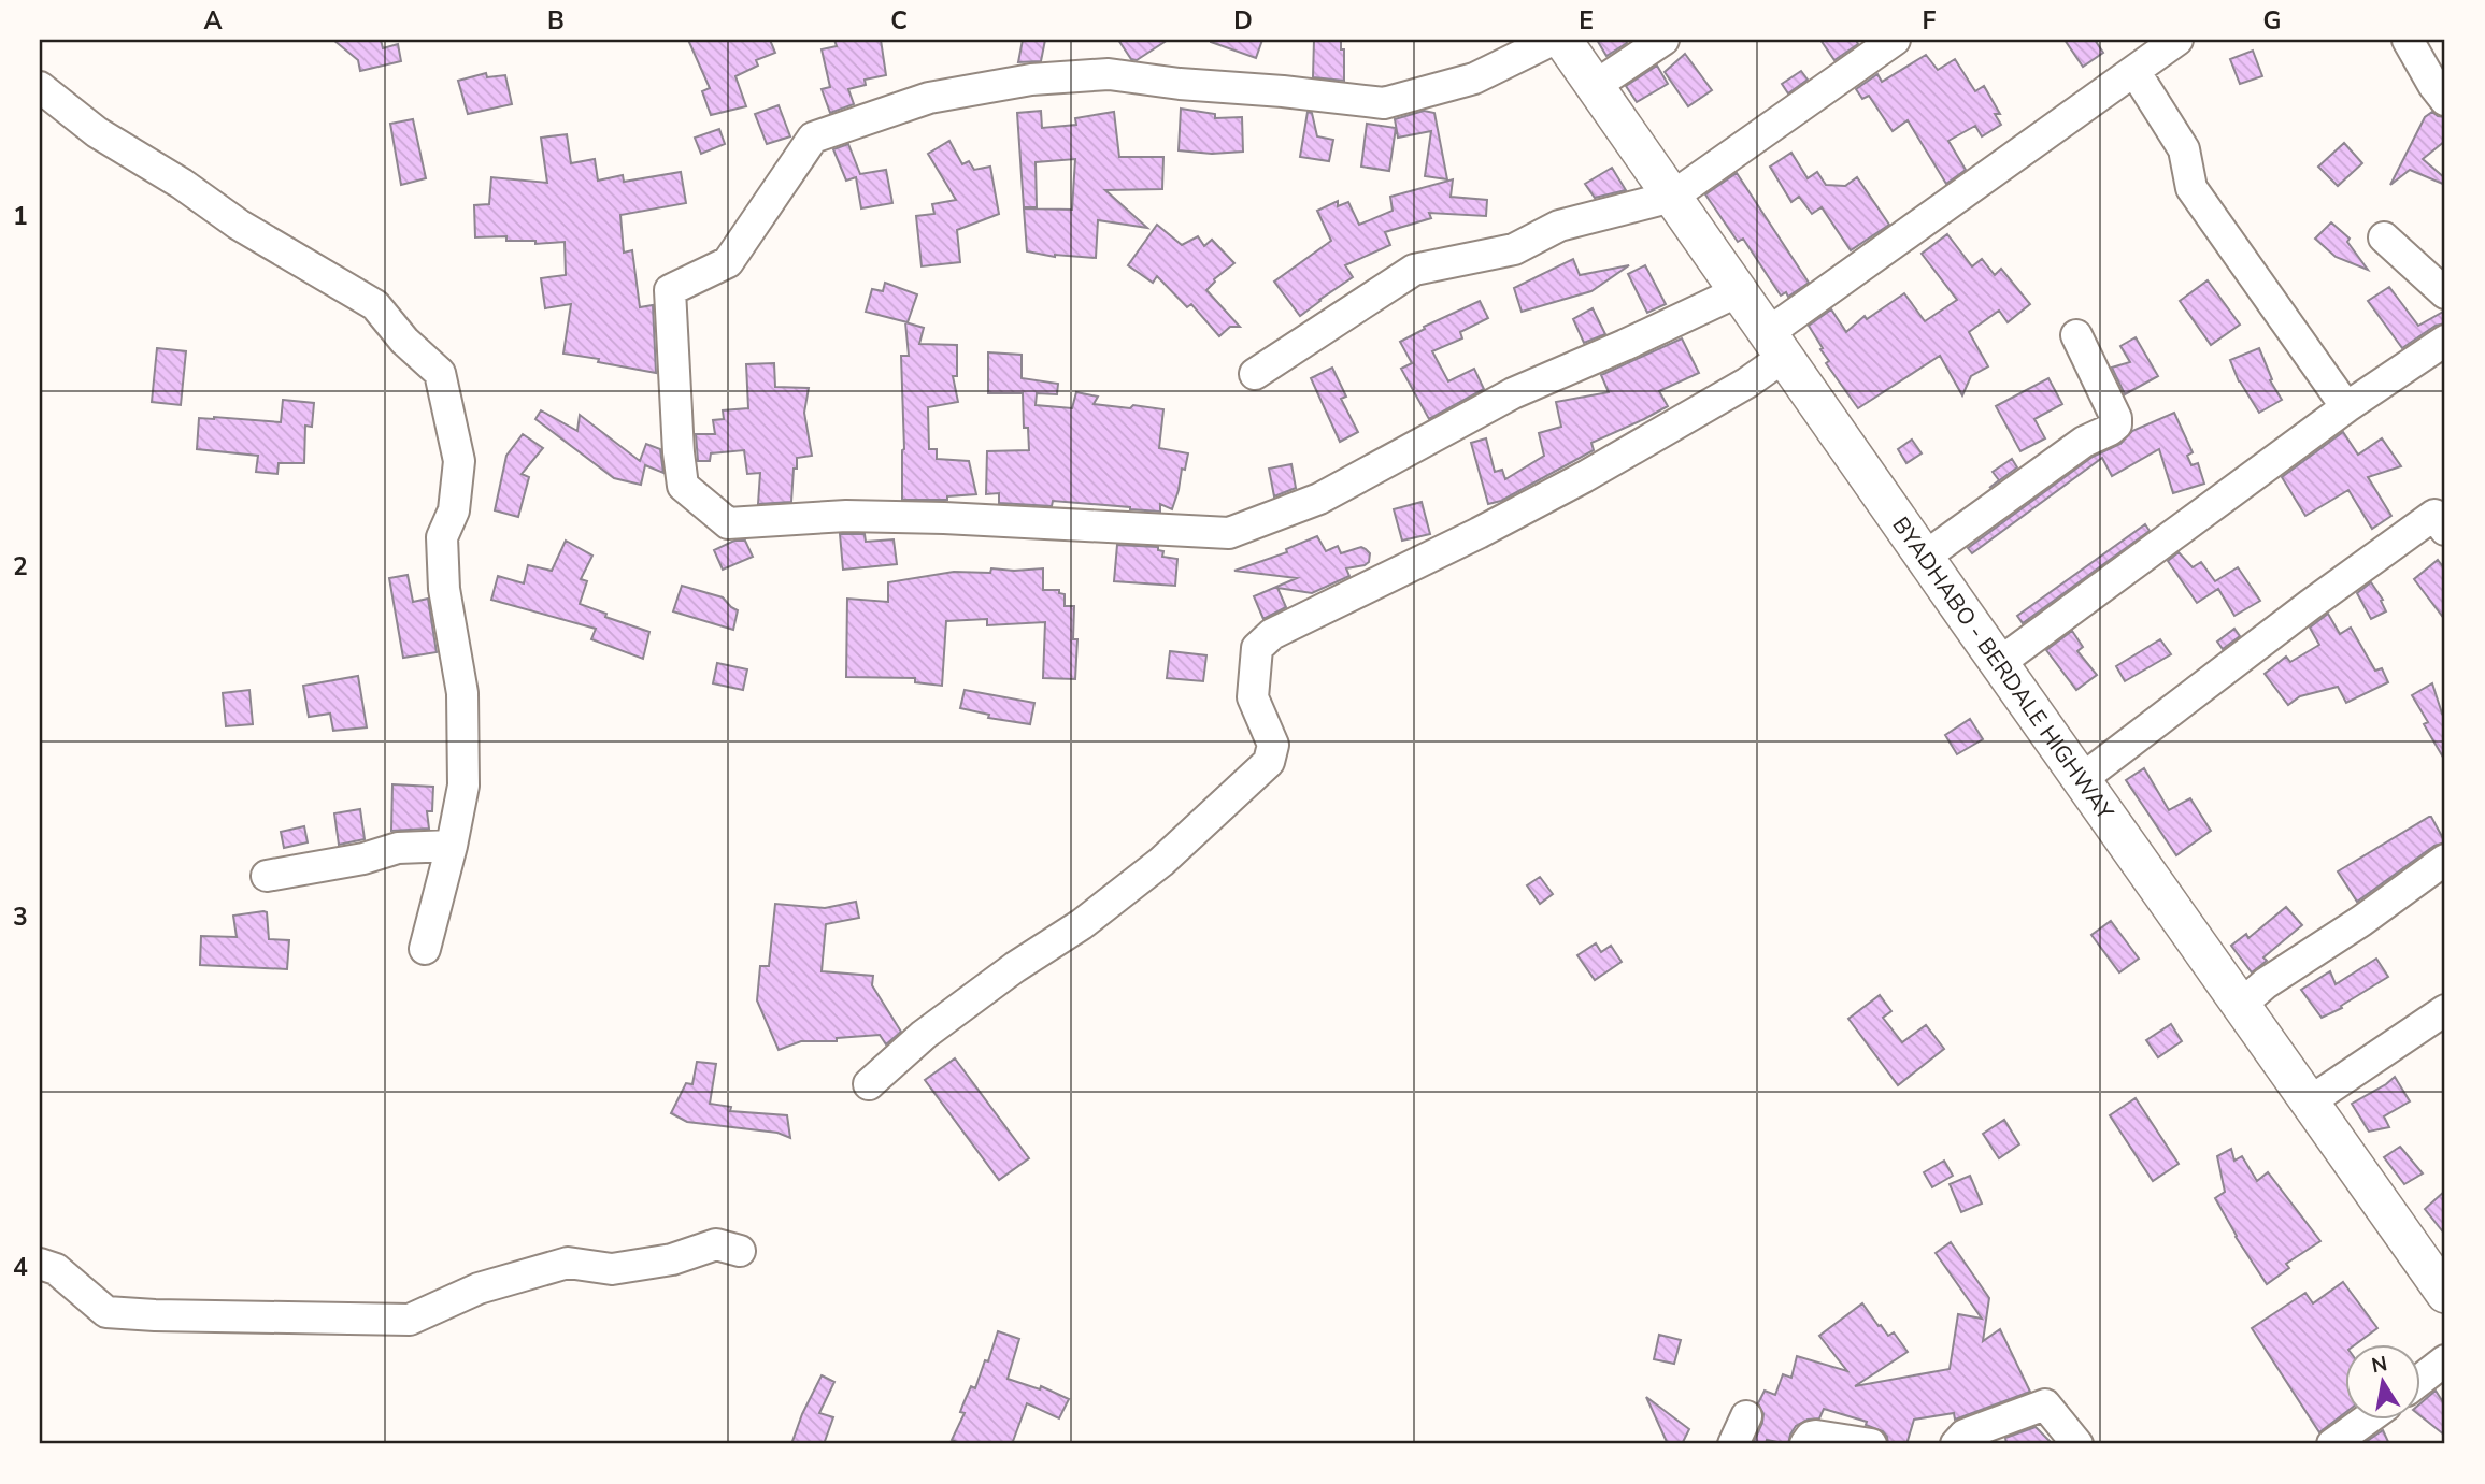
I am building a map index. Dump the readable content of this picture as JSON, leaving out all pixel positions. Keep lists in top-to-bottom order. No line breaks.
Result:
{"streets":{"main road":["BYADHABO - BERDALE HIGHWAY"]},"north":"top","grid":{"columns":["A","B","C","D","E","F","G"],"rows":["1","2","3","4"]}}
